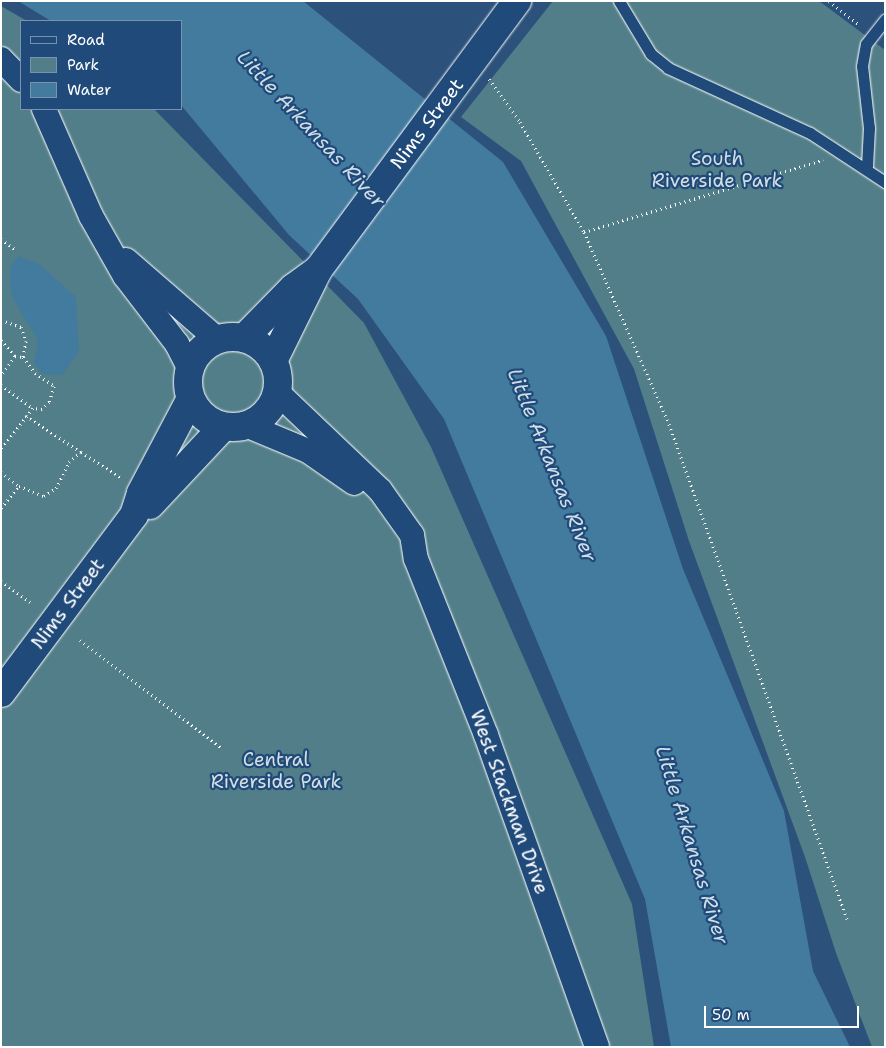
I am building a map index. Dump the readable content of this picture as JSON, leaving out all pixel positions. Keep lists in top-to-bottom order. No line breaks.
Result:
{"streets":{"street":["Nims Street","West Stackman Drive"]},"crossings":[["Nims Street","West Stackman Drive"]],"water":["Little Arkansas River"],"parks":["South Riverside Park","Central Riverside Park"],"legend":["Road","Park","Water"],"scale_bar":"50 m"}
